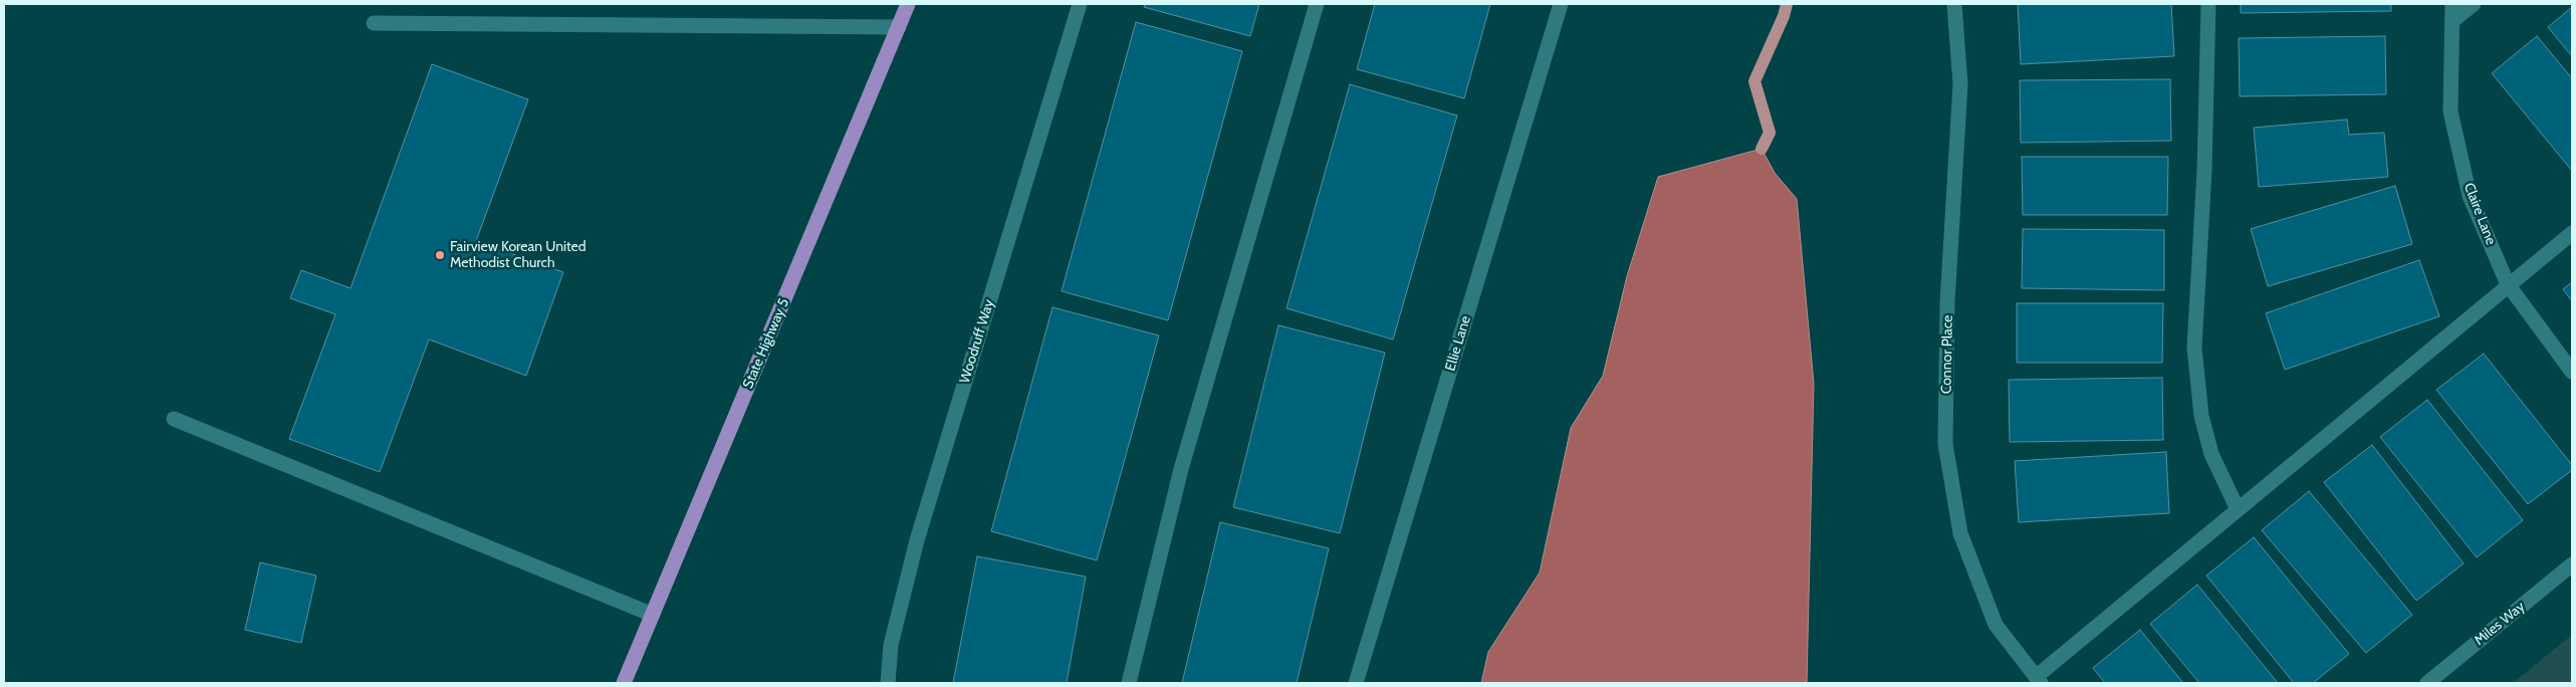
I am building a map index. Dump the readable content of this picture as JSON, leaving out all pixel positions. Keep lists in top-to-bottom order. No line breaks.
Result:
{"streets":{"main road":["State Highway 5"],"street":["Claire Lane","Woodruff Way","Ellie Lane","Connor Place","Miles Way"]},"places":["Fairview Korean United Methodist Church"]}
